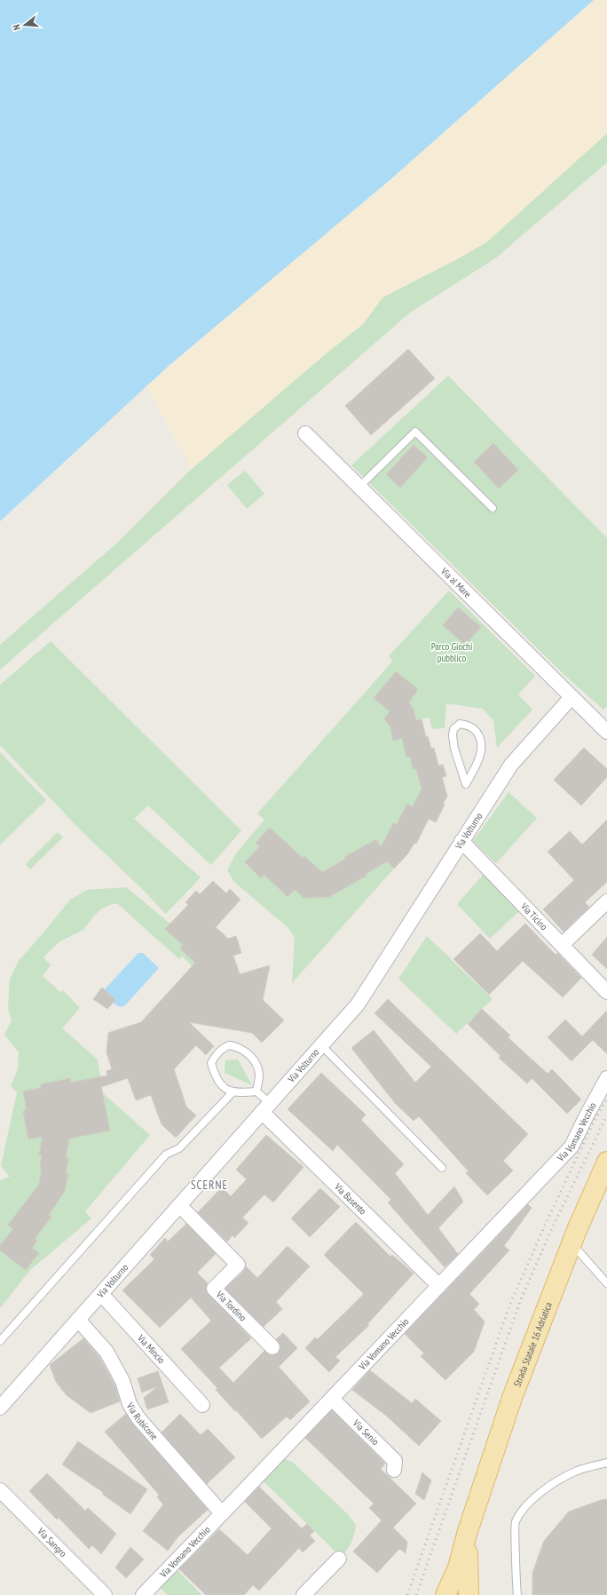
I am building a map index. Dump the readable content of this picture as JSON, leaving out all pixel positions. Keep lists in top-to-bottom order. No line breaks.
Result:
{"streets":{"main road":["Strada Statale 16 Adriatica"],"street":["Via al Mare","Via Volturno","Via Ticino","Via Vomano Vecchio","Via Basento","Via Tordino","Via Mincio","Via Rubicone","Via Senio","Via Sangro"]},"crossings":[["Via al Mare","Via Volturno"],["Via Volturno","Via Ticino"],["Via Volturno","Via Basento"],["Via Volturno","Via Tordino"],["Via Volturno","Via Mincio"],["Via Volturno","Via Rubicone"],["Via Vomano Vecchio","Via Basento"],["Via Vomano Vecchio","Via Rubicone"],["Via Vomano Vecchio","Via Senio"]],"districts":["SCERNE"],"parks":["Parco Giochi pubblico"],"north":"left"}
